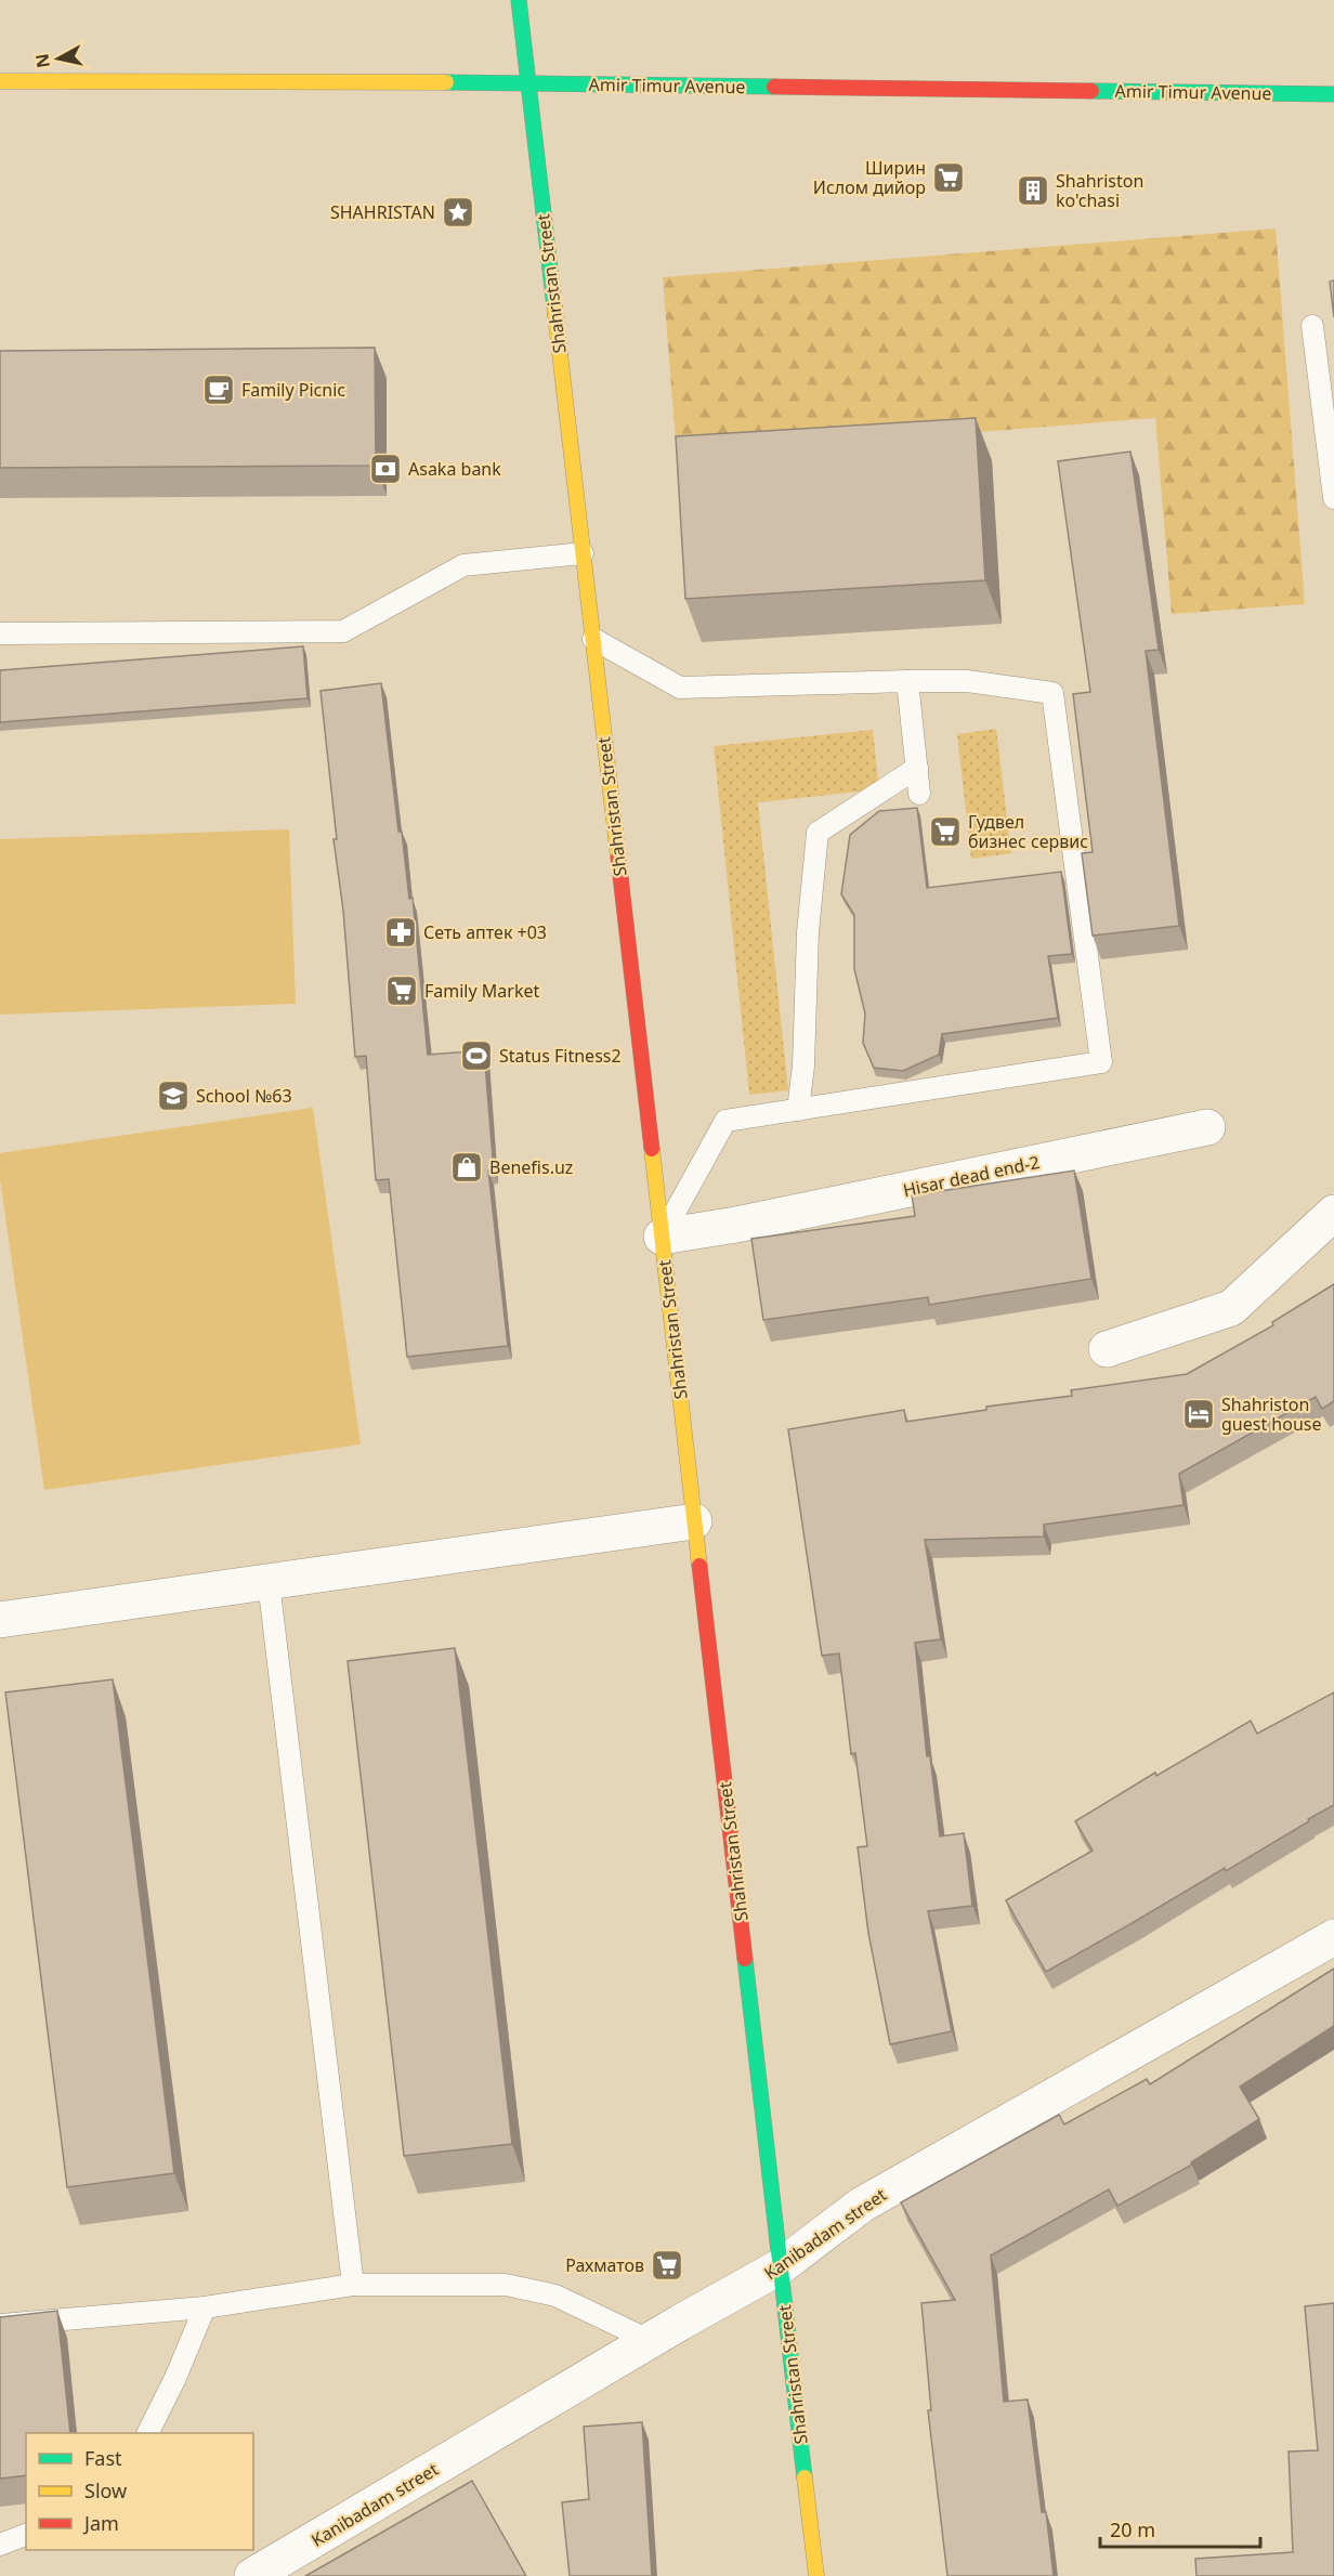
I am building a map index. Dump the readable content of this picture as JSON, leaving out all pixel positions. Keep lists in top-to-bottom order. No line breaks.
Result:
{"streets":{"main road":["Amir Timur Avenue","Shahristan Street"],"street":["Hisar dead end-2","Kanibadam street"]},"crossings":[["Amir Timur Avenue","Shahristan Street"],["Shahristan Street","Hisar dead end-2"],["Shahristan Street","Kanibadam street"]],"places":{"supermarket":["Ширин Ислом дийор","Гудвел бизнес сервис","Family Market","Рахматов"],"building":["Shahriston ko'chasi"],"place":["SHAHRISTAN"],"cafe":["Family Picnic"],"bank":["Asaka bank"],"pharmacy":["Сеть аптек +03"],"sports":["Status Fitness2"],"school or university":["School №63"],"shop":["Benefis.uz"],"hotel":["Shahriston guest house"]},"legend":["Fast","Slow","Jam"],"scale_bar":"20 m","north":"left"}
